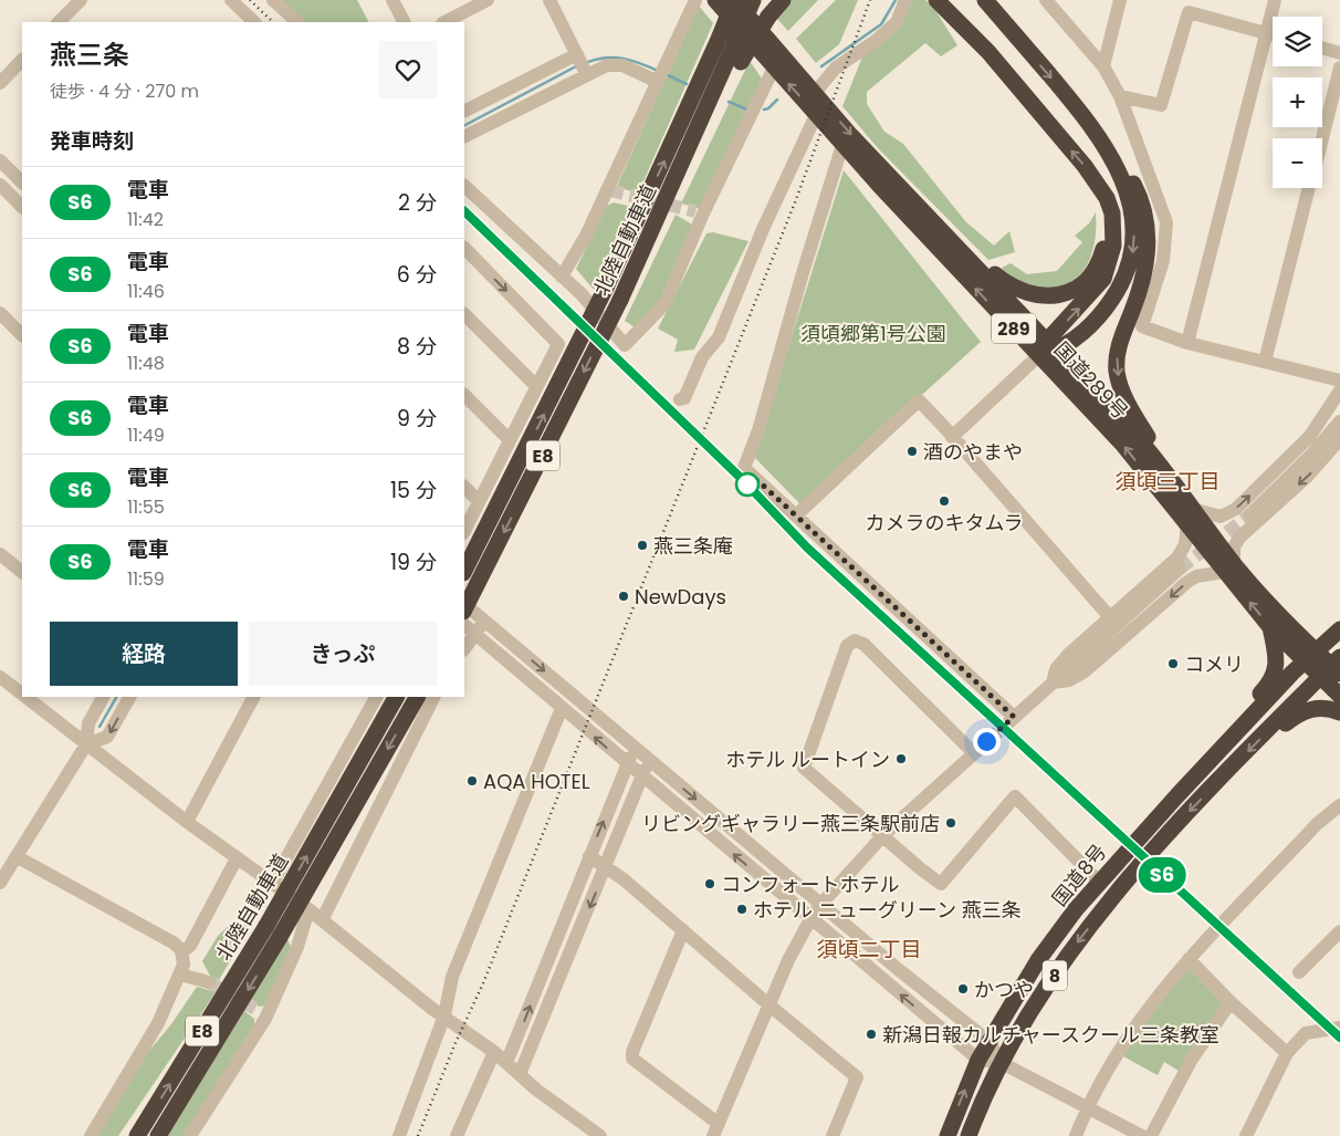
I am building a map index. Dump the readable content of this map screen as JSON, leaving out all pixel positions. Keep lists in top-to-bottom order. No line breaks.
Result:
{"streets":{"highway":["北陸自動車道","289","国道289号","E8","国道8号","8"]},"crossings":[["北陸自動車道","国道289号"],["国道289号","国道8号"]],"districts":["須頃三丁目","須頃二丁目"],"parks":["須頃郷第1号公園"],"places":["酒のやまや","カメラのキタムラ","燕三条庵","NewDays","コメリ","ホテル ルートイン","AQA HOTEL","リビングギャラリー燕三条駅前店","コンフォートホテル","ホテル ニューグリーン 燕三条","かつや","新潟日報カルチャースクール三条教室"],"page":{"on_map":"S6","map_buttons":["+","−"],"heading":[["燕三条","徒歩 · 4 分 · 270 m"],"発車時刻"],"list":[{"mark":"S6","name":"電車","note":"11:42","value":"2 分"},{"mark":"S6","name":"電車","note":"11:46","value":"6 分"},{"mark":"S6","name":"電車","note":"11:48","value":"8 分"},{"mark":"S6","name":"電車","note":"11:49","value":"9 分"},{"mark":"S6","name":"電車","note":"11:55","value":"15 分"},{"mark":"S6","name":"電車","note":"11:59","value":"19 分"}],"buttons":["経路","きっぷ"]}}
